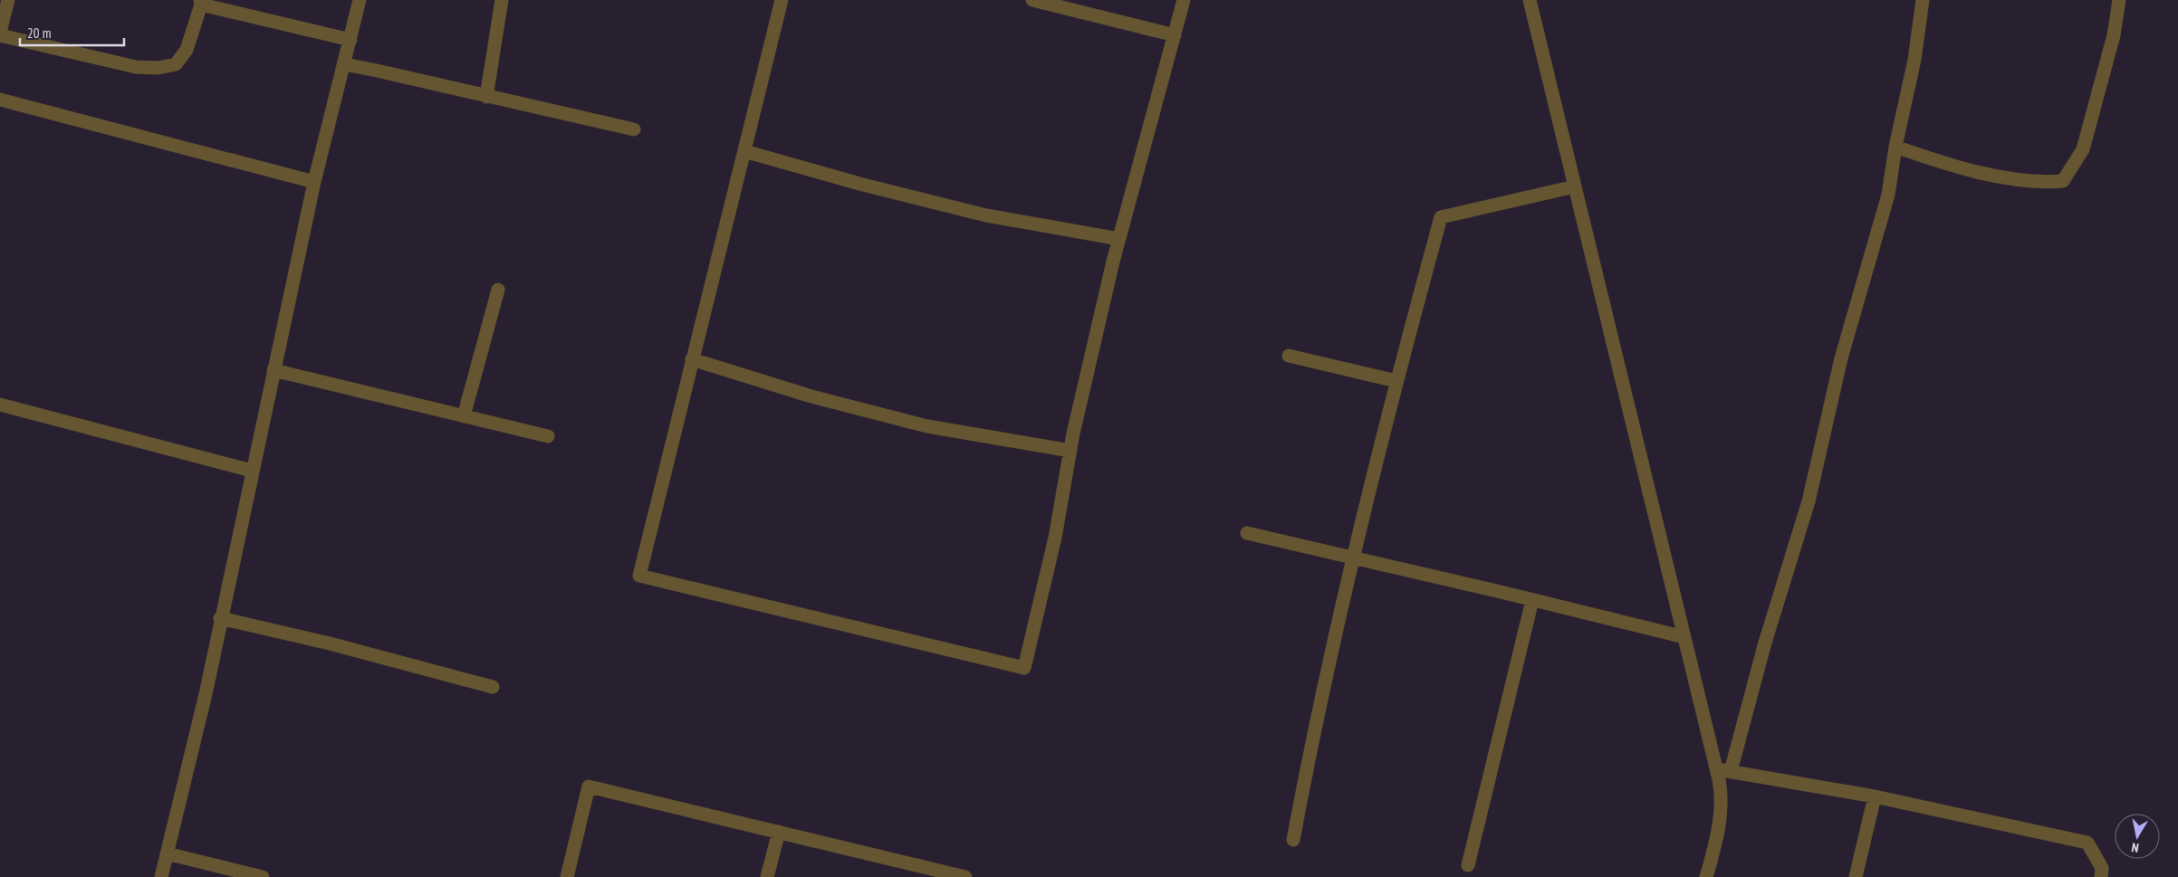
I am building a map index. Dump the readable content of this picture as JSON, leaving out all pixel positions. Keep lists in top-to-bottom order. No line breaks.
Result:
{"scale_bar":"20 m","north":"bottom"}
